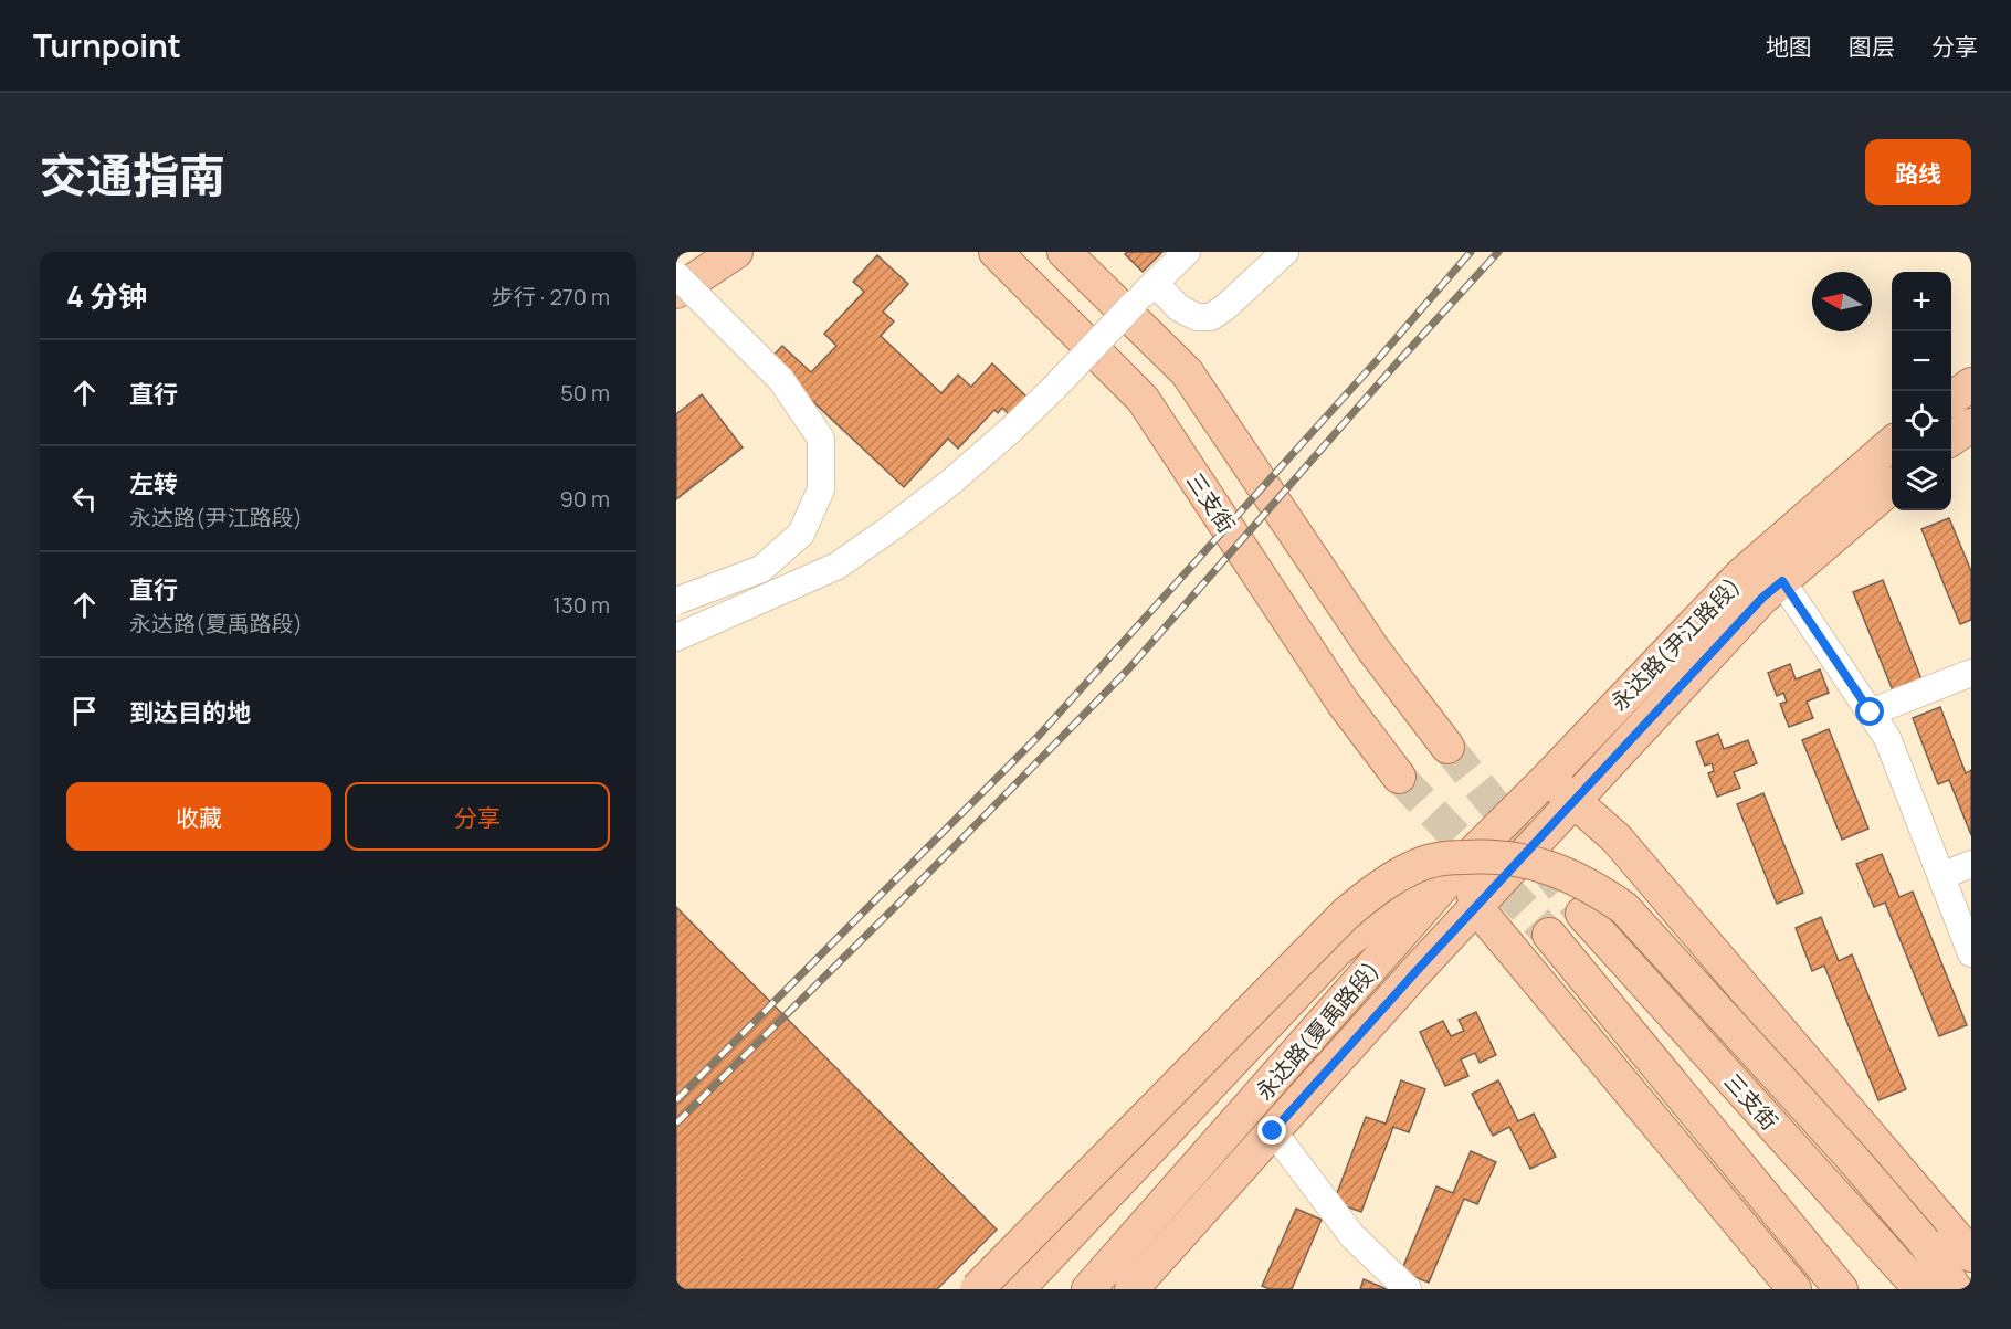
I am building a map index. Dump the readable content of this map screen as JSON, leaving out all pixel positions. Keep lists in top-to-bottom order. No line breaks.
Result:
{"streets":{"main road":["三支街","永达路(尹江路段)","永达路(夏禹路段)"]},"crossings":[["永达路(尹江路段)","永达路(夏禹路段)"]],"north":"left","page":{"header":"Turnpoint","nav":["地图","图层","分享"],"title":"交通指南","buttons":["路线",["收藏","分享"]],"heading":["4 分钟","步行 · 270 m"],"map_buttons":["+","−"],"list":[["直行","50 m"],["左转","永达路(尹江路段)","90 m"],["直行","永达路(夏禹路段)","130 m"],"到达目的地"]}}
